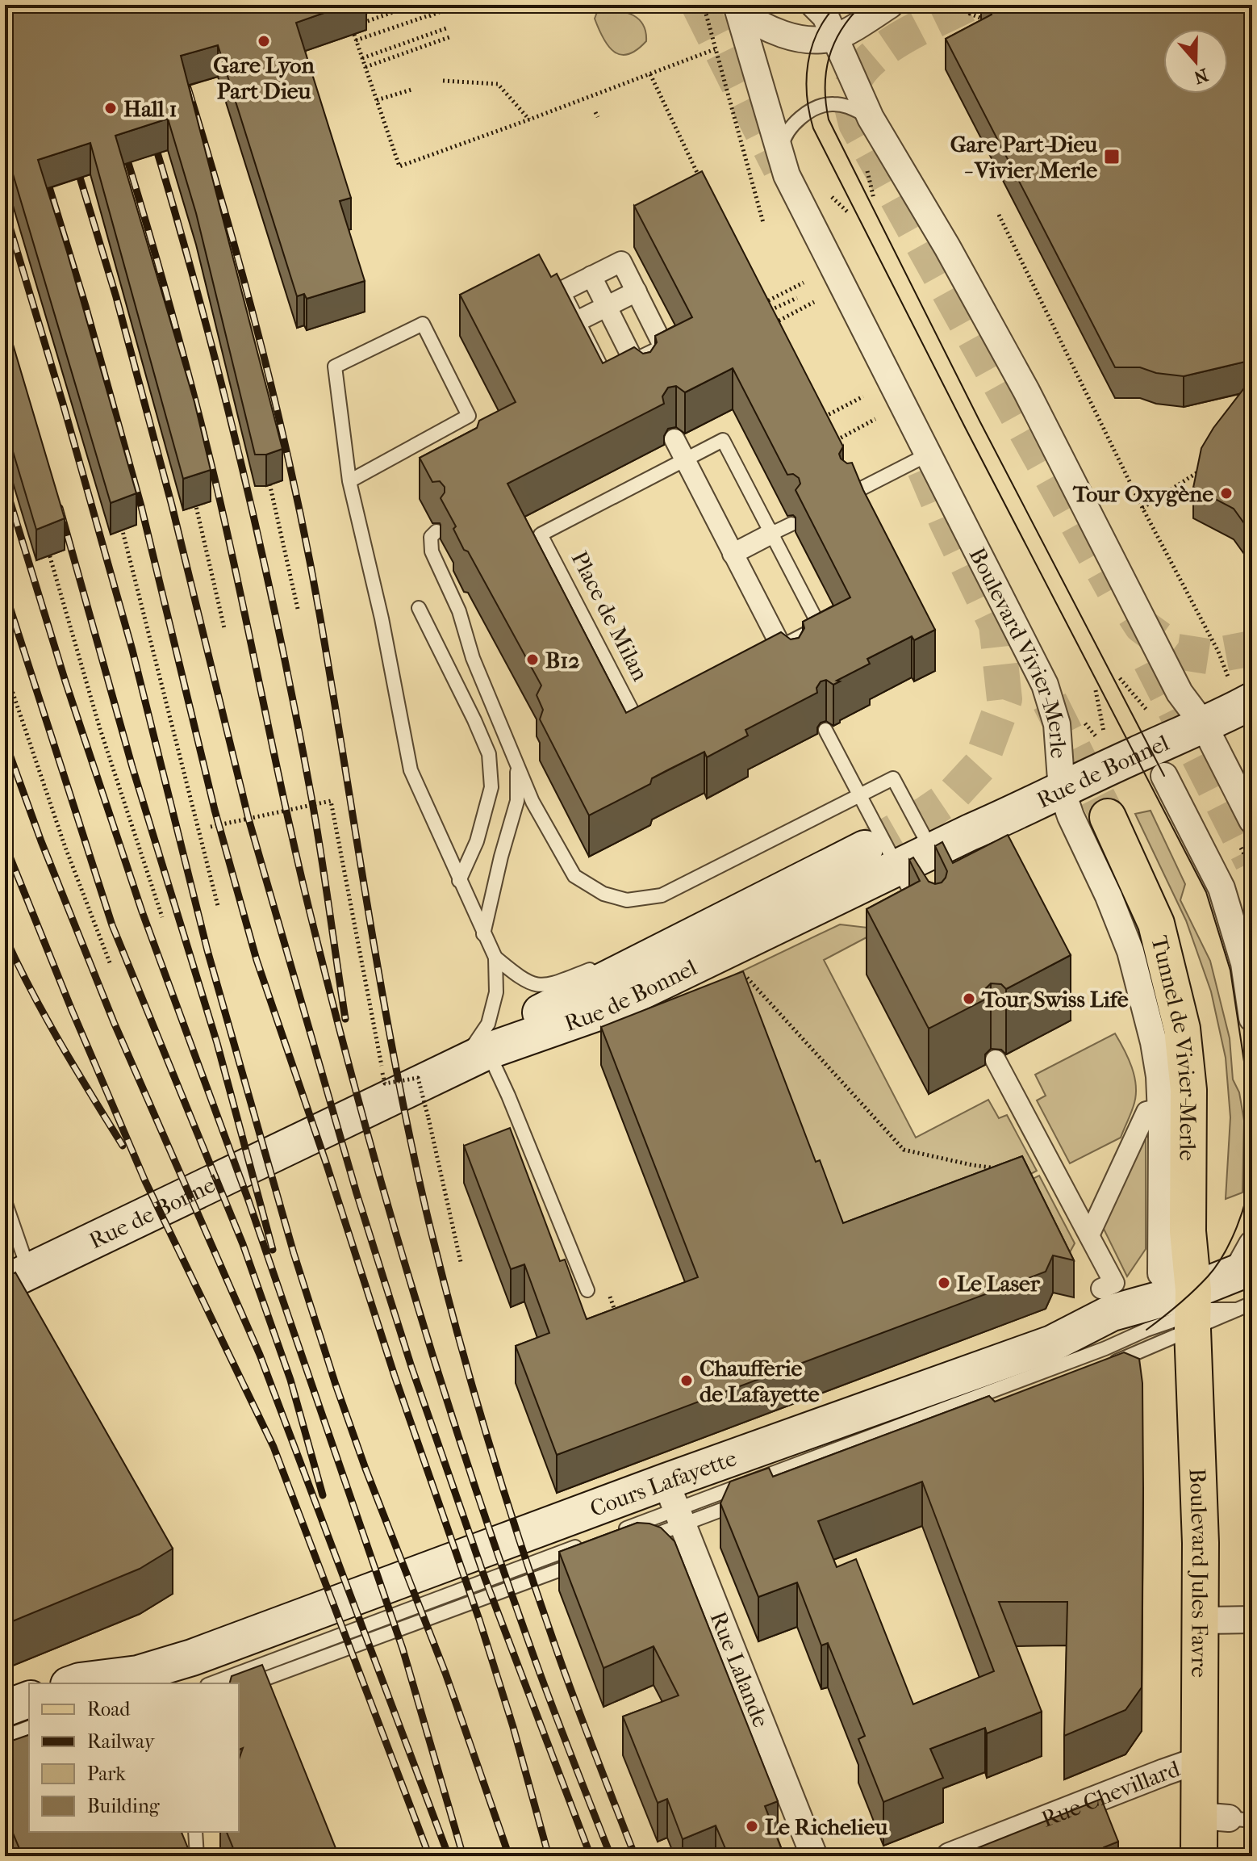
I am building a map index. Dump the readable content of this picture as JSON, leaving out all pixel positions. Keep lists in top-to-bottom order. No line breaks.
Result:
{"streets":{"main road":["Rue de Bonnel","Tunnel de Vivier-Merle","Cours Lafayette","Boulevard Jules Favre"],"street":["Boulevard Vivier-Merle","Rue Lalande","Rue Chevillard"],"lane":["Place de Milan"]},"crossings":[["Boulevard Vivier-Merle","Rue de Bonnel"],["Boulevard Vivier-Merle","Tunnel de Vivier-Merle"],["Boulevard Vivier-Merle","Cours Lafayette"],["Boulevard Vivier-Merle","Boulevard Jules Favre"],["Tunnel de Vivier-Merle","Cours Lafayette"],["Tunnel de Vivier-Merle","Boulevard Jules Favre"],["Cours Lafayette","Boulevard Jules Favre"],["Cours Lafayette","Rue Lalande"],["Boulevard Jules Favre","Rue Chevillard"]],"places":{"other":["Gare Lyon Part Dieu","Hall 1","Tour Oxygène","B12","Tour Swiss Life","Le Laser","Chaufferie de Lafayette","Le Richelieu"],"transit":["Gare Part-Dieu - Vivier Merle"]},"legend":["Road","Railway","Park","Building"],"north":"bottom"}
